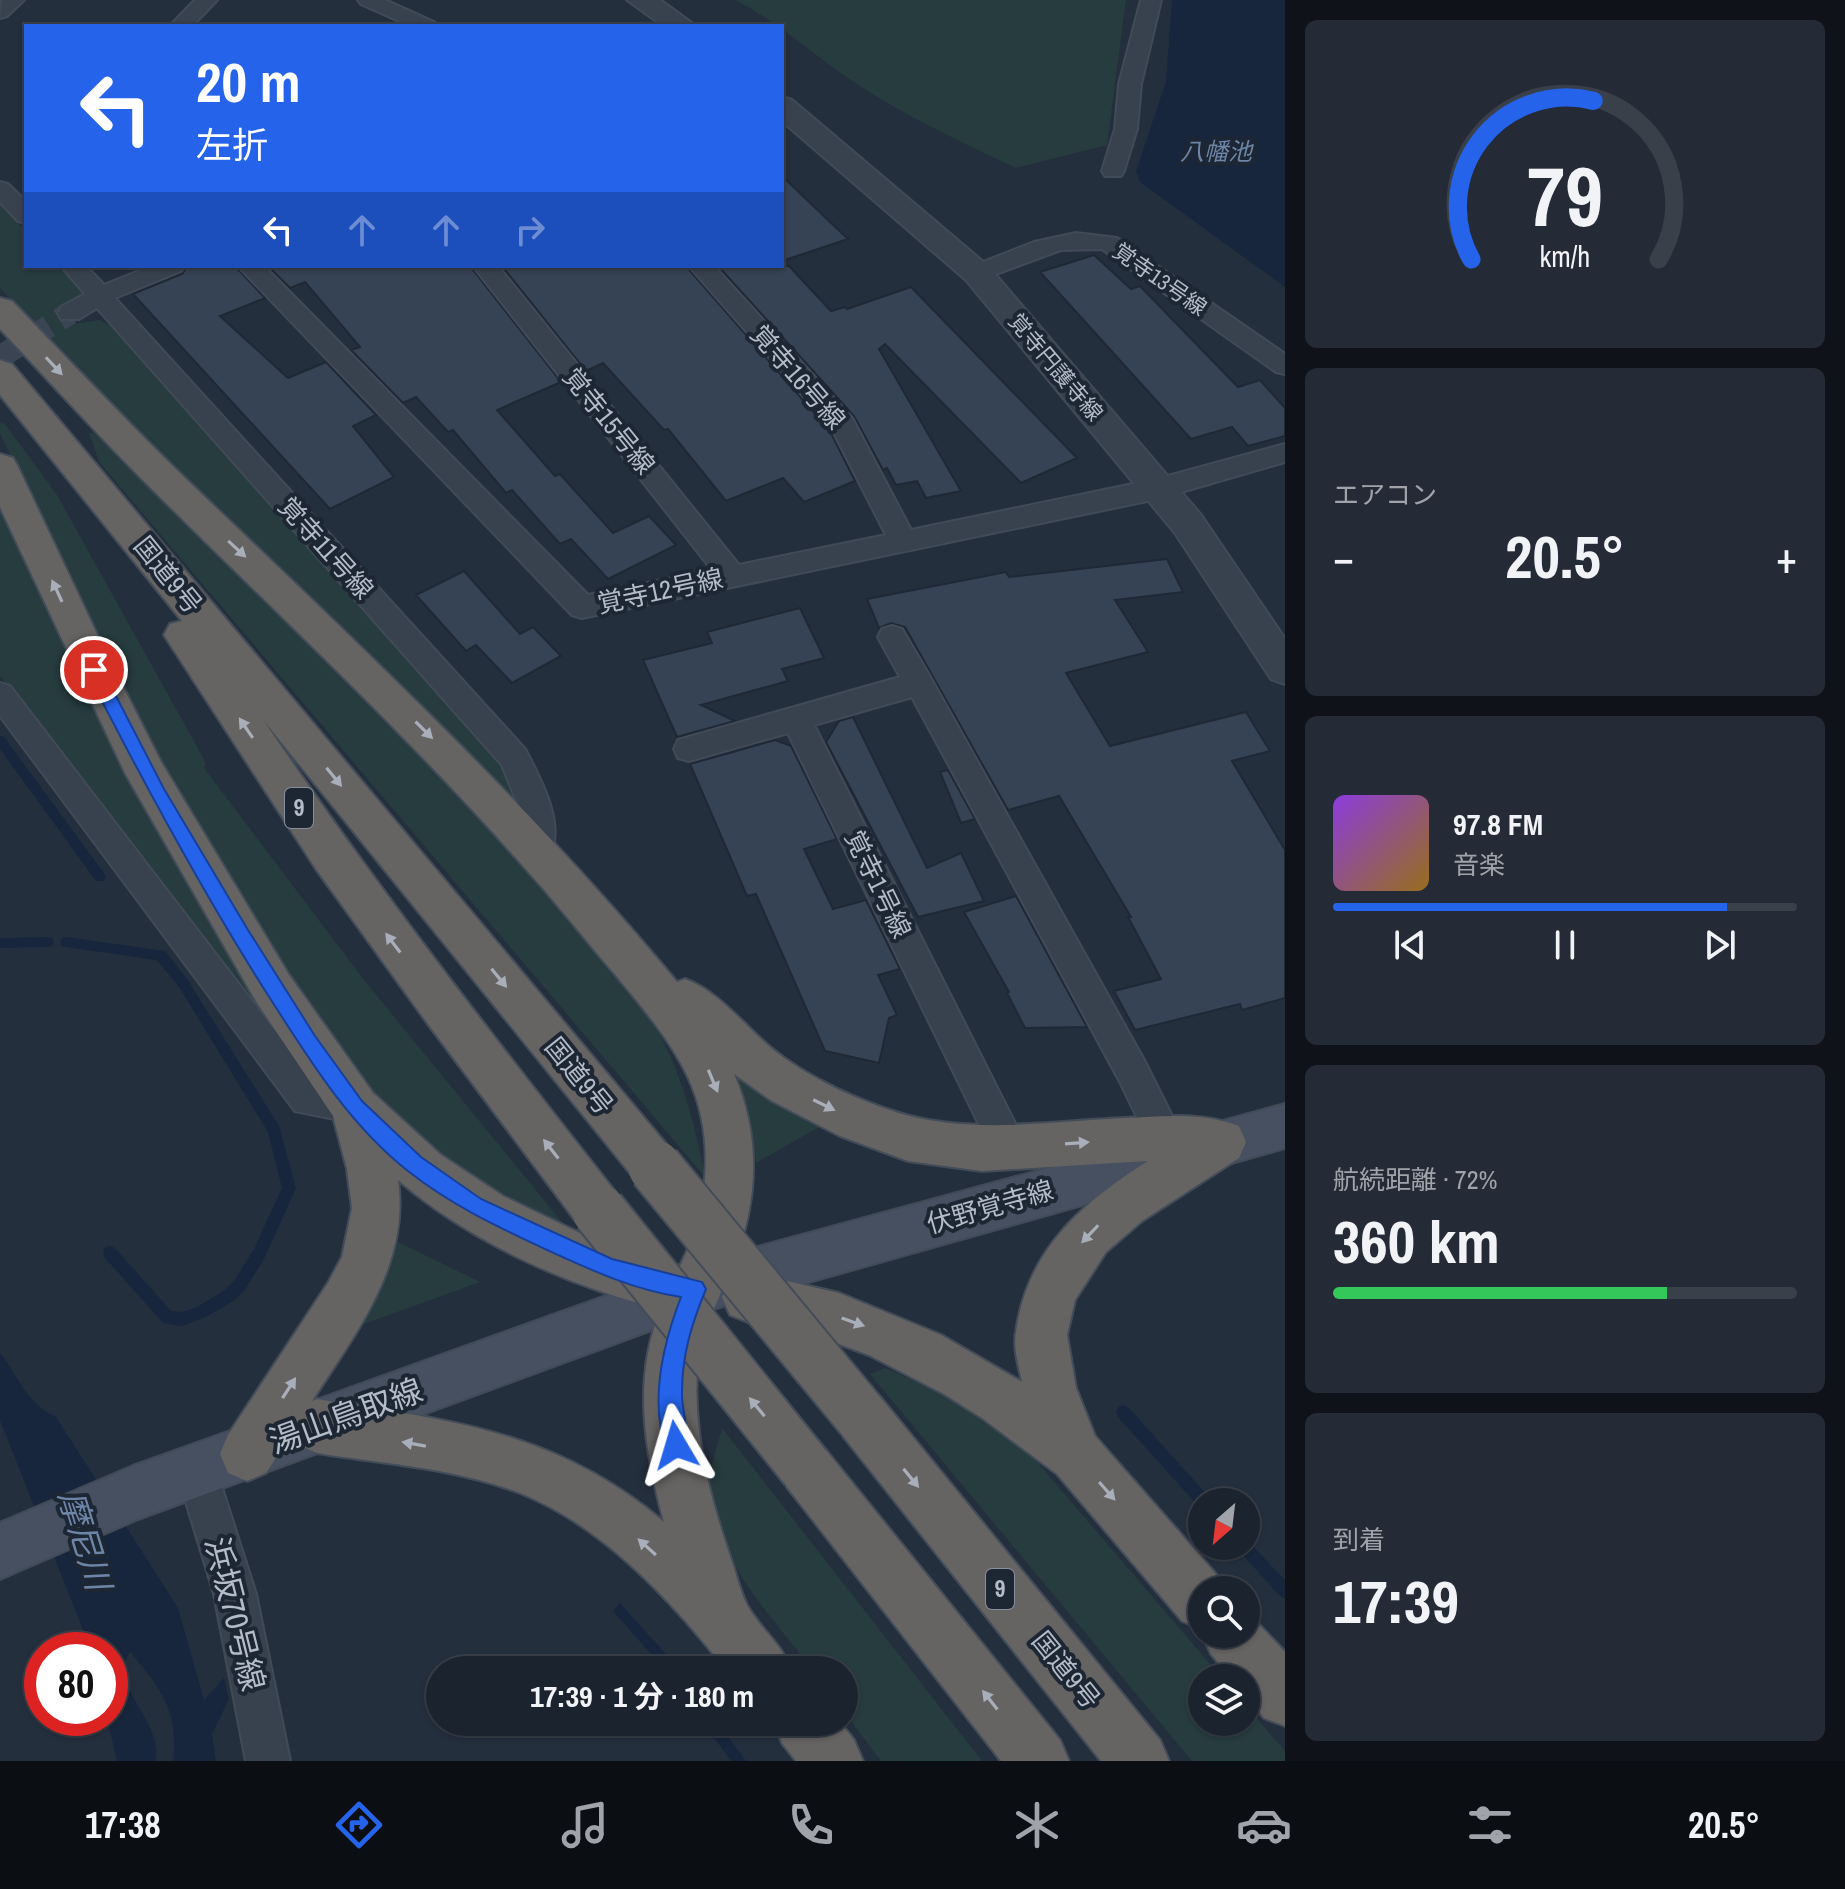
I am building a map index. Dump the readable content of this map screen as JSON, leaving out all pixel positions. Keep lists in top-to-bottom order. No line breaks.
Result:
{"streets":{"highway":["国道9号","9"],"main road":["伏野覚寺線","湯山鳥取線"],"street":["覚寺13号線","覚寺円護寺線","覚寺16号線","覚寺15号線","覚寺11号線","覚寺12号線","覚寺1号線","浜坂70号線"]},"crossings":[["覚寺13号線","覚寺円護寺線"],["覚寺円護寺線","覚寺12号線"],["覚寺16号線","覚寺12号線"],["覚寺15号線","覚寺12号線"],["伏野覚寺線","湯山鳥取線"],["湯山鳥取線","浜坂70号線"]],"water":["八幡池","摩尼川"],"north":"bottom left","page":{"turn":["20 m","左折"],"tile":["エアコン",["航続距離 · 72%","360 km"],["到着","17:39"]],"heat":["−","20.5°","+"],"song":["97.8 FM","音楽"],"limit":"80","trip":"17:39 · 1 分 · 180 m","tabs":["17:38","20.5°"],"gauge":["79","km/h"]}}
